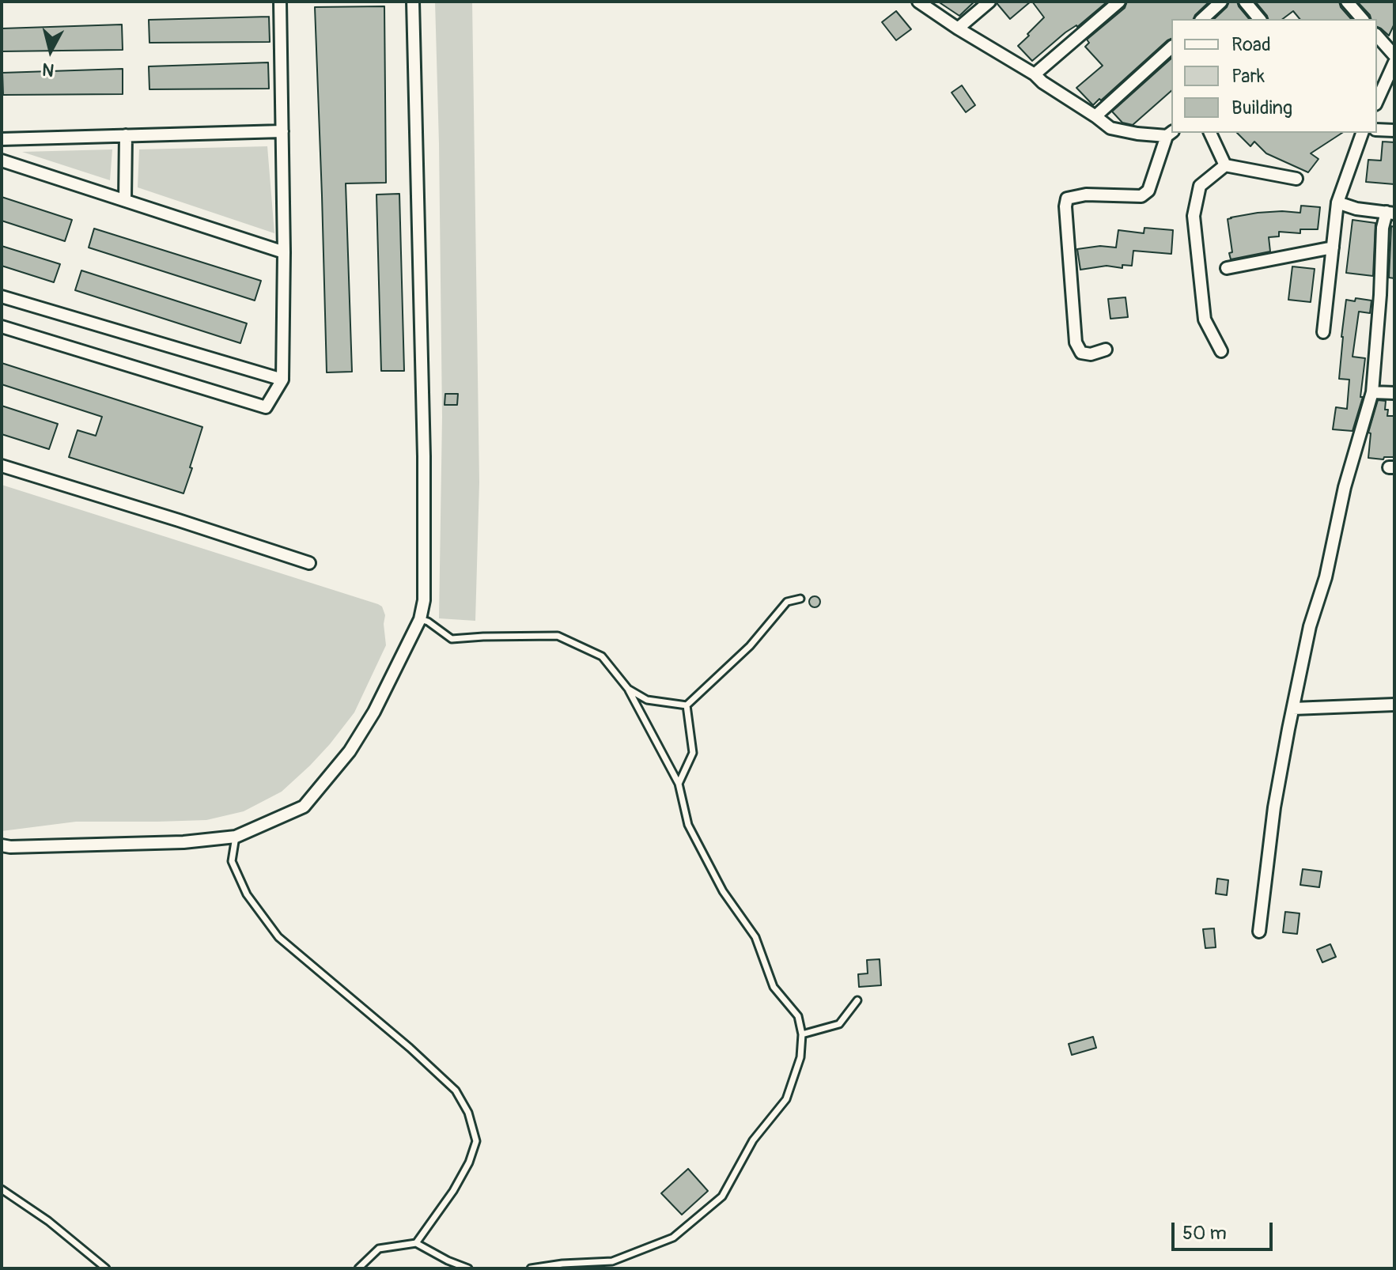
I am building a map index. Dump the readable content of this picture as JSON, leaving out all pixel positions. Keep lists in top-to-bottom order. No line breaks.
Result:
{"legend":["Road","Park","Building"],"scale_bar":"50 m","north":"bottom"}
